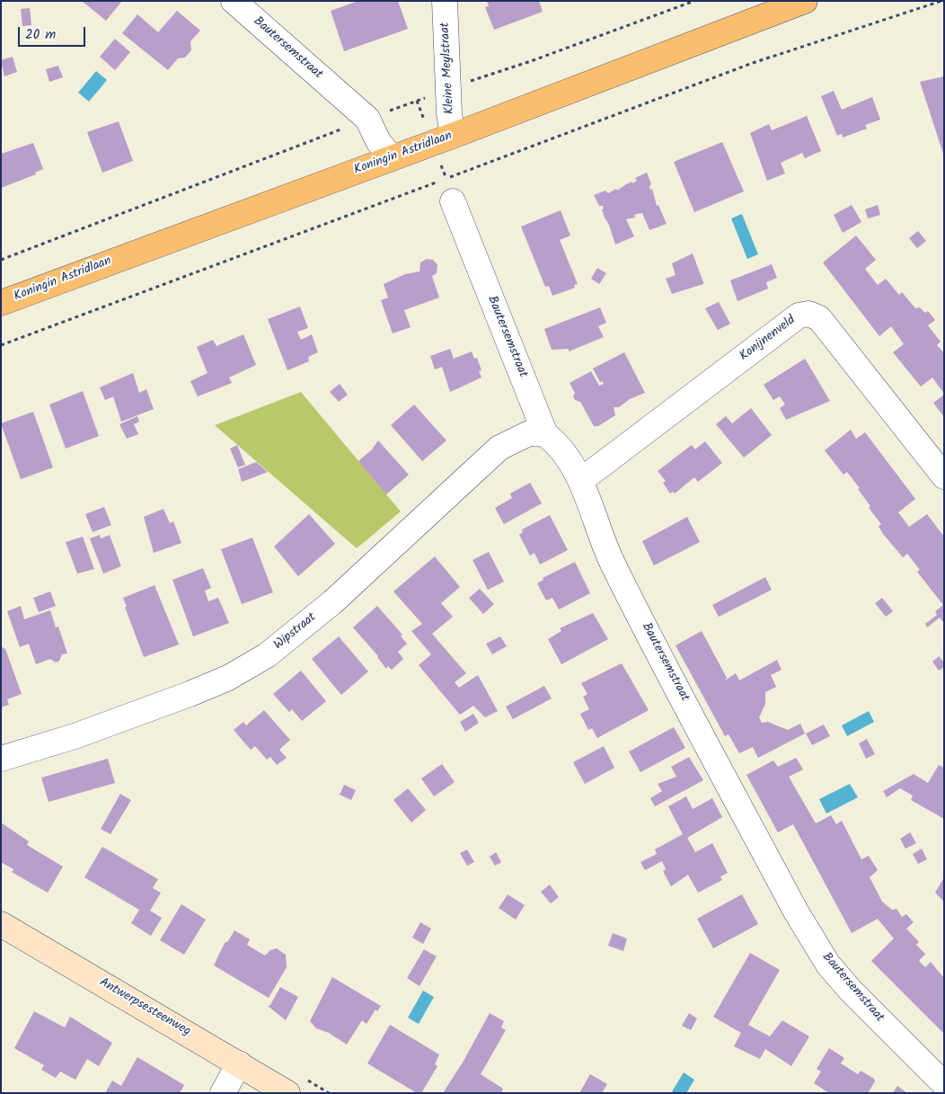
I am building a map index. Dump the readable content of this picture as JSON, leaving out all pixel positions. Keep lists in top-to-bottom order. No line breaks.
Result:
{"streets":{"main road":["Koningin Astridlaan"],"street":["Bautersemstraat","Kleine Meylstraat","Konijnenveld","Wipstraat","Antwerpsesteenweg"]},"crossings":[["Bautersemstraat","Koningin Astridlaan"],["Bautersemstraat","Konijnenveld"],["Bautersemstraat","Wipstraat"],["Kleine Meylstraat","Koningin Astridlaan"]],"scale_bar":"20 m"}
